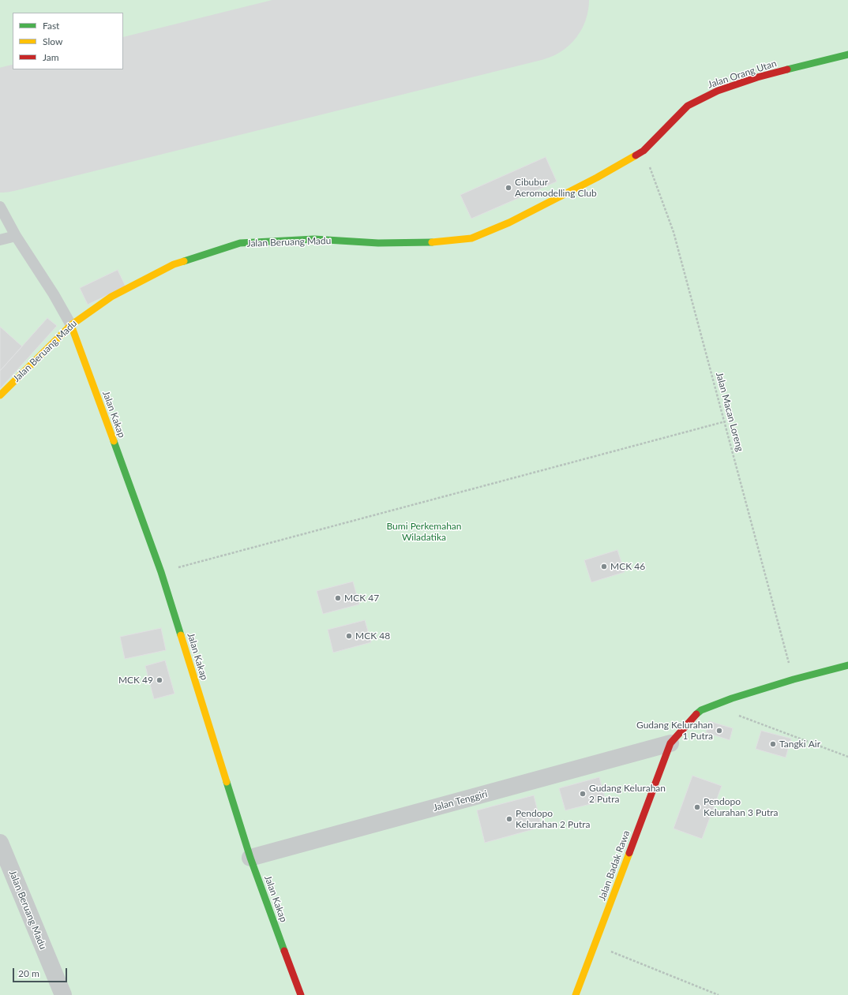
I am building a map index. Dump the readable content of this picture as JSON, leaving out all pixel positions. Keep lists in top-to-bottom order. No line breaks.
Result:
{"streets":{"street":["Jalan Orang Utan","Jalan Beruang Madu","Jalan Kakap","Jalan Tenggiri","Jalan Badak Rawa"],"path":["Jalan Macan Loreng"]},"crossings":[["Jalan Orang Utan","Jalan Beruang Madu"],["Jalan Orang Utan","Jalan Macan Loreng"],["Jalan Beruang Madu","Jalan Macan Loreng"],["Jalan Beruang Madu","Jalan Kakap"],["Jalan Kakap","Jalan Tenggiri"],["Jalan Tenggiri","Jalan Badak Rawa"]],"parks":["Bumi Perkemahan Wiladatika"],"places":["Cibubur Aeromodelling Club","MCK 46","MCK 47","MCK 48","MCK 49","Gudang Kelurahan 1 Putra","Tangki Air","Gudang Kelurahan 2 Putra","Pendopo Kelurahan 3 Putra","Pendopo Kelurahan 2 Putra"],"legend":["Fast","Slow","Jam"],"scale_bar":"20 m"}
